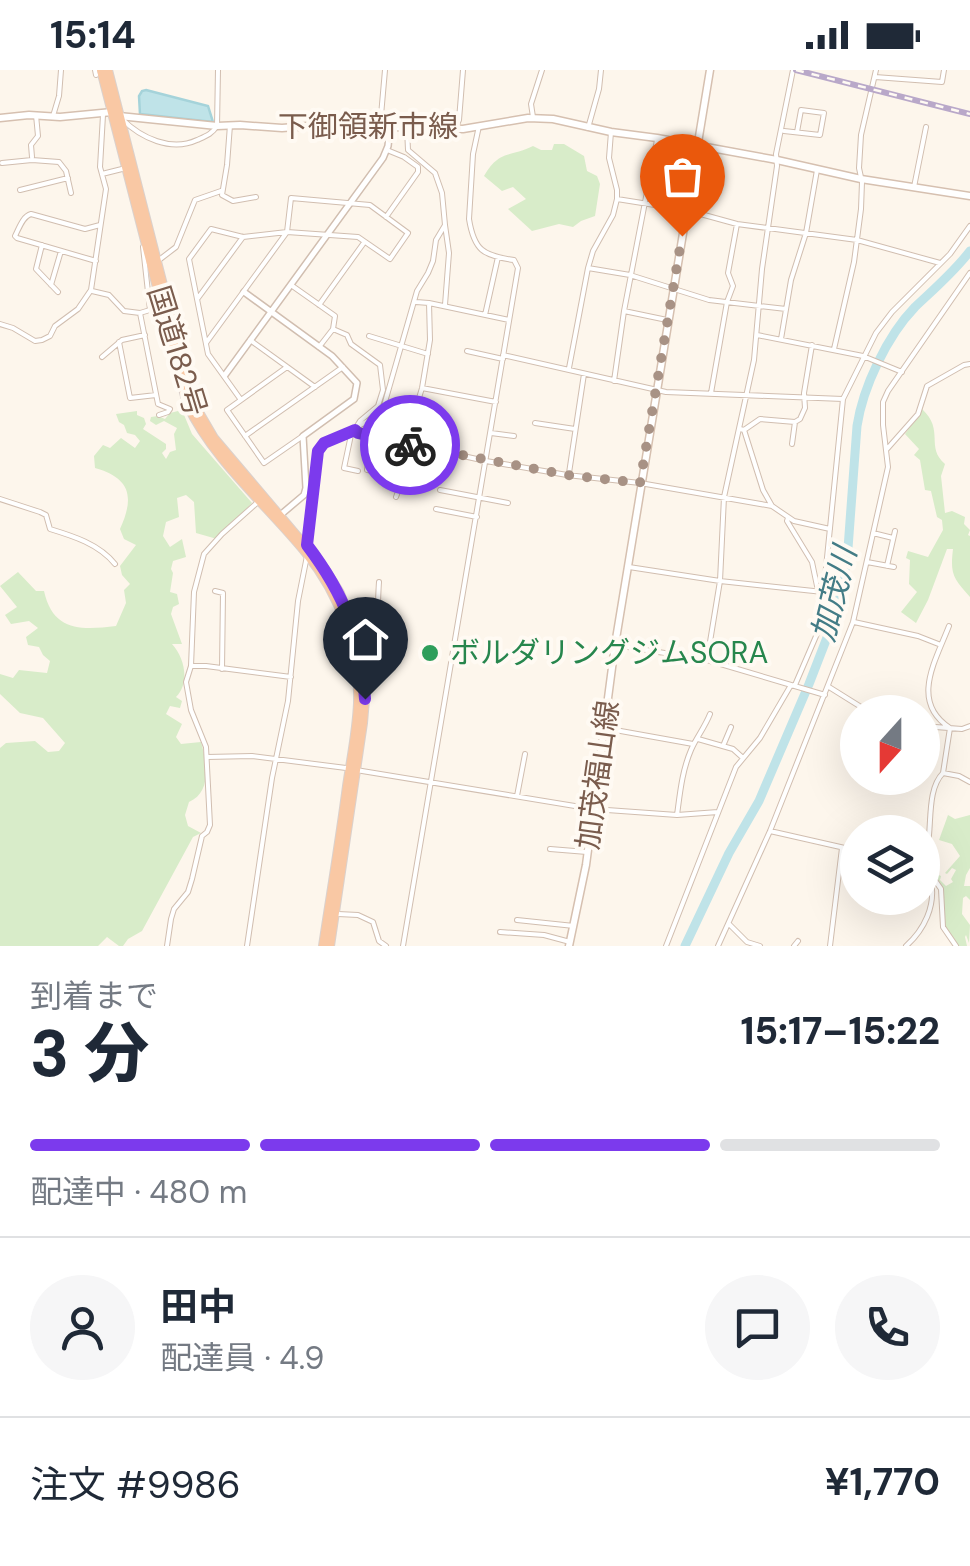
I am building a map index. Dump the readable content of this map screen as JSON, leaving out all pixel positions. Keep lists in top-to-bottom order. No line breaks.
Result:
{"streets":{"highway":["国道182号"],"main road":["下御領新市線","加茂福山線"]},"crossings":[["下御領新市線","国道182号"],["下御領新市線","加茂福山線"]],"water":["加茂川"],"places":["ボルダリングジムSORA"],"north":"bottom","page":{"status":"15:14","heading":["3 分","到着まで","15:17–15:22"],"panel":["田中","配達員 · 4.9","注文 #9986","¥1,770"],"bar":"配達中 · 480 m"}}
